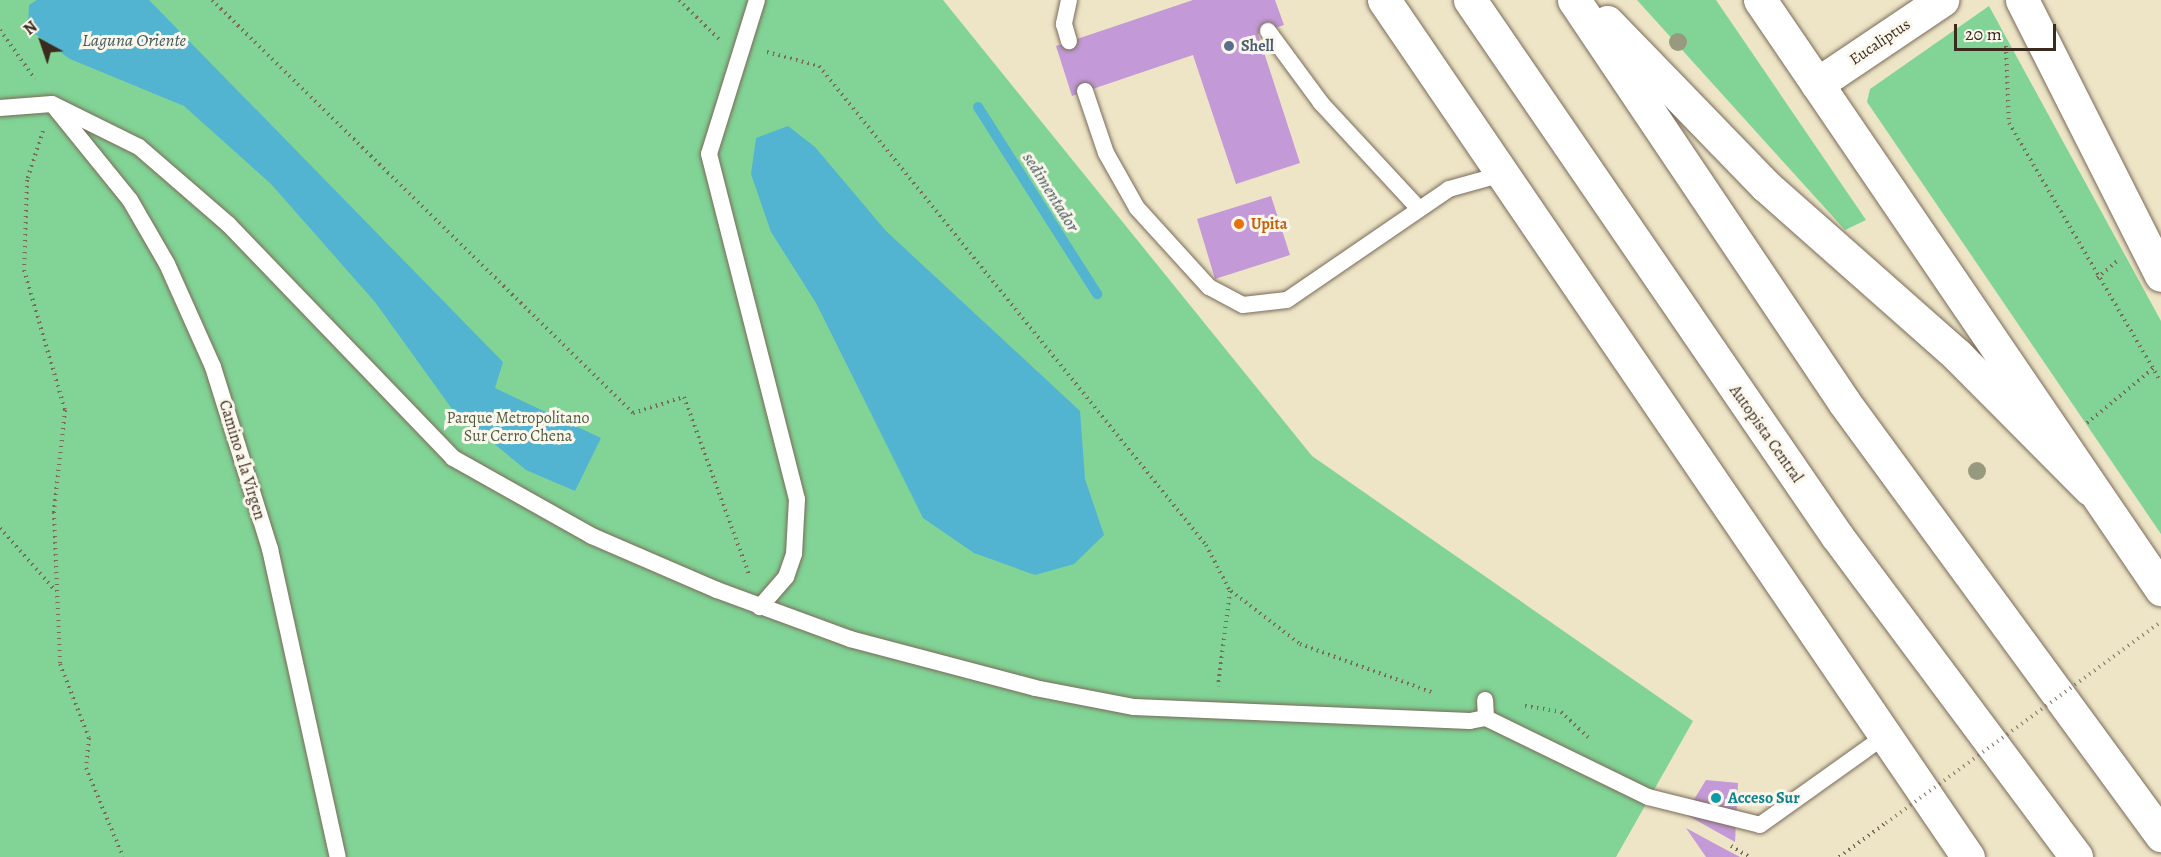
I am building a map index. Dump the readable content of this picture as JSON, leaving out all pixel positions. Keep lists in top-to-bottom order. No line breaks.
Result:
{"streets":{"main road":["Eucaliptus","Autopista Central"],"lane":["Camino a la Virgen"]},"water":["Laguna Oriente","sedimentador"],"parks":["Parque Metropolitano Sur Cerro Chena"],"places":["Shell","Upita","Acceso Sur"],"scale_bar":"20 m","north":"top left"}
